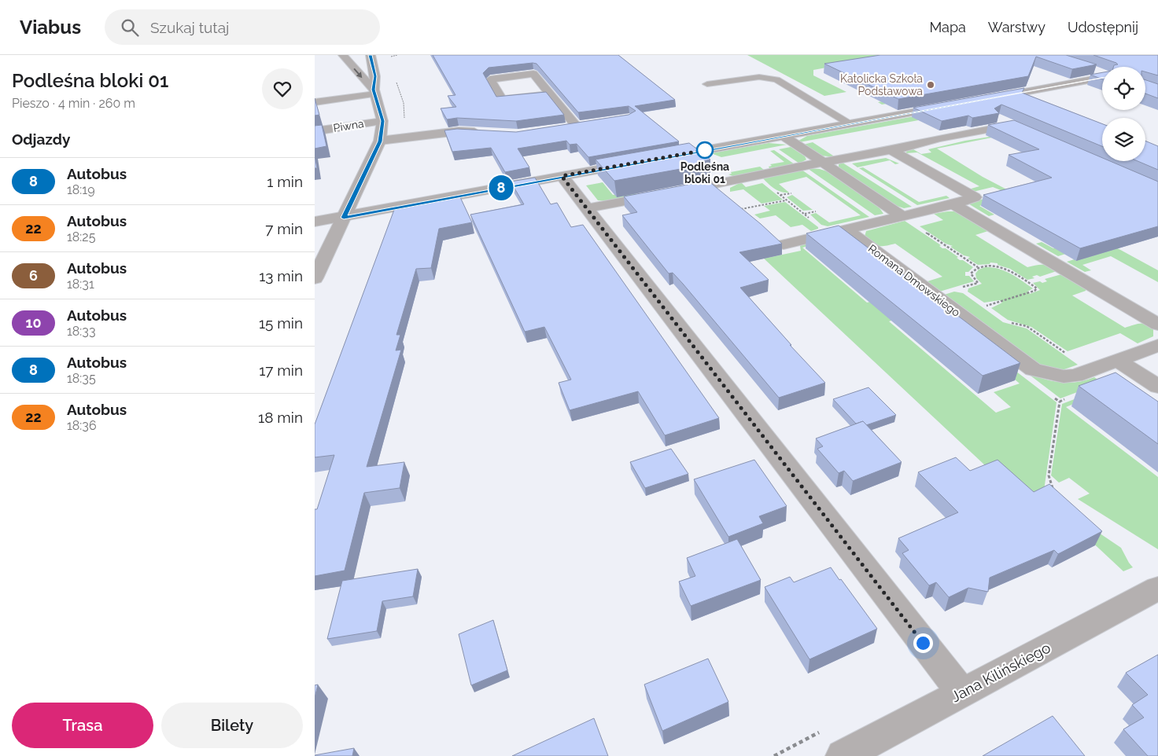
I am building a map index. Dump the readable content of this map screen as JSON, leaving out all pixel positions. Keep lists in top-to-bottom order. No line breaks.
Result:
{"streets":{"street":["Piwna","Romana Dmowskiego","Jana Kilińskiego"]},"places":["Katolicka Szkoła Podstawowa","Podleśna bloki 01"],"lines":["bus line 8"],"page":{"header":"Viabus","search":"Szukaj tutaj","nav":["Mapa","Warstwy","Udostępnij"],"heading":[["Podleśna bloki 01","Pieszo · 4 min · 260 m"],"Odjazdy"],"on_map":"8","list":[{"mark":"8","name":"Autobus","note":"18:19","value":"1 min"},{"mark":"22","name":"Autobus","note":"18:25","value":"7 min"},{"mark":"6","name":"Autobus","note":"18:31","value":"13 min"},{"mark":"10","name":"Autobus","note":"18:33","value":"15 min"},{"mark":"8","name":"Autobus","note":"18:35","value":"17 min"},{"mark":"22","name":"Autobus","note":"18:36","value":"18 min"}],"buttons":["Trasa","Bilety"]}}
